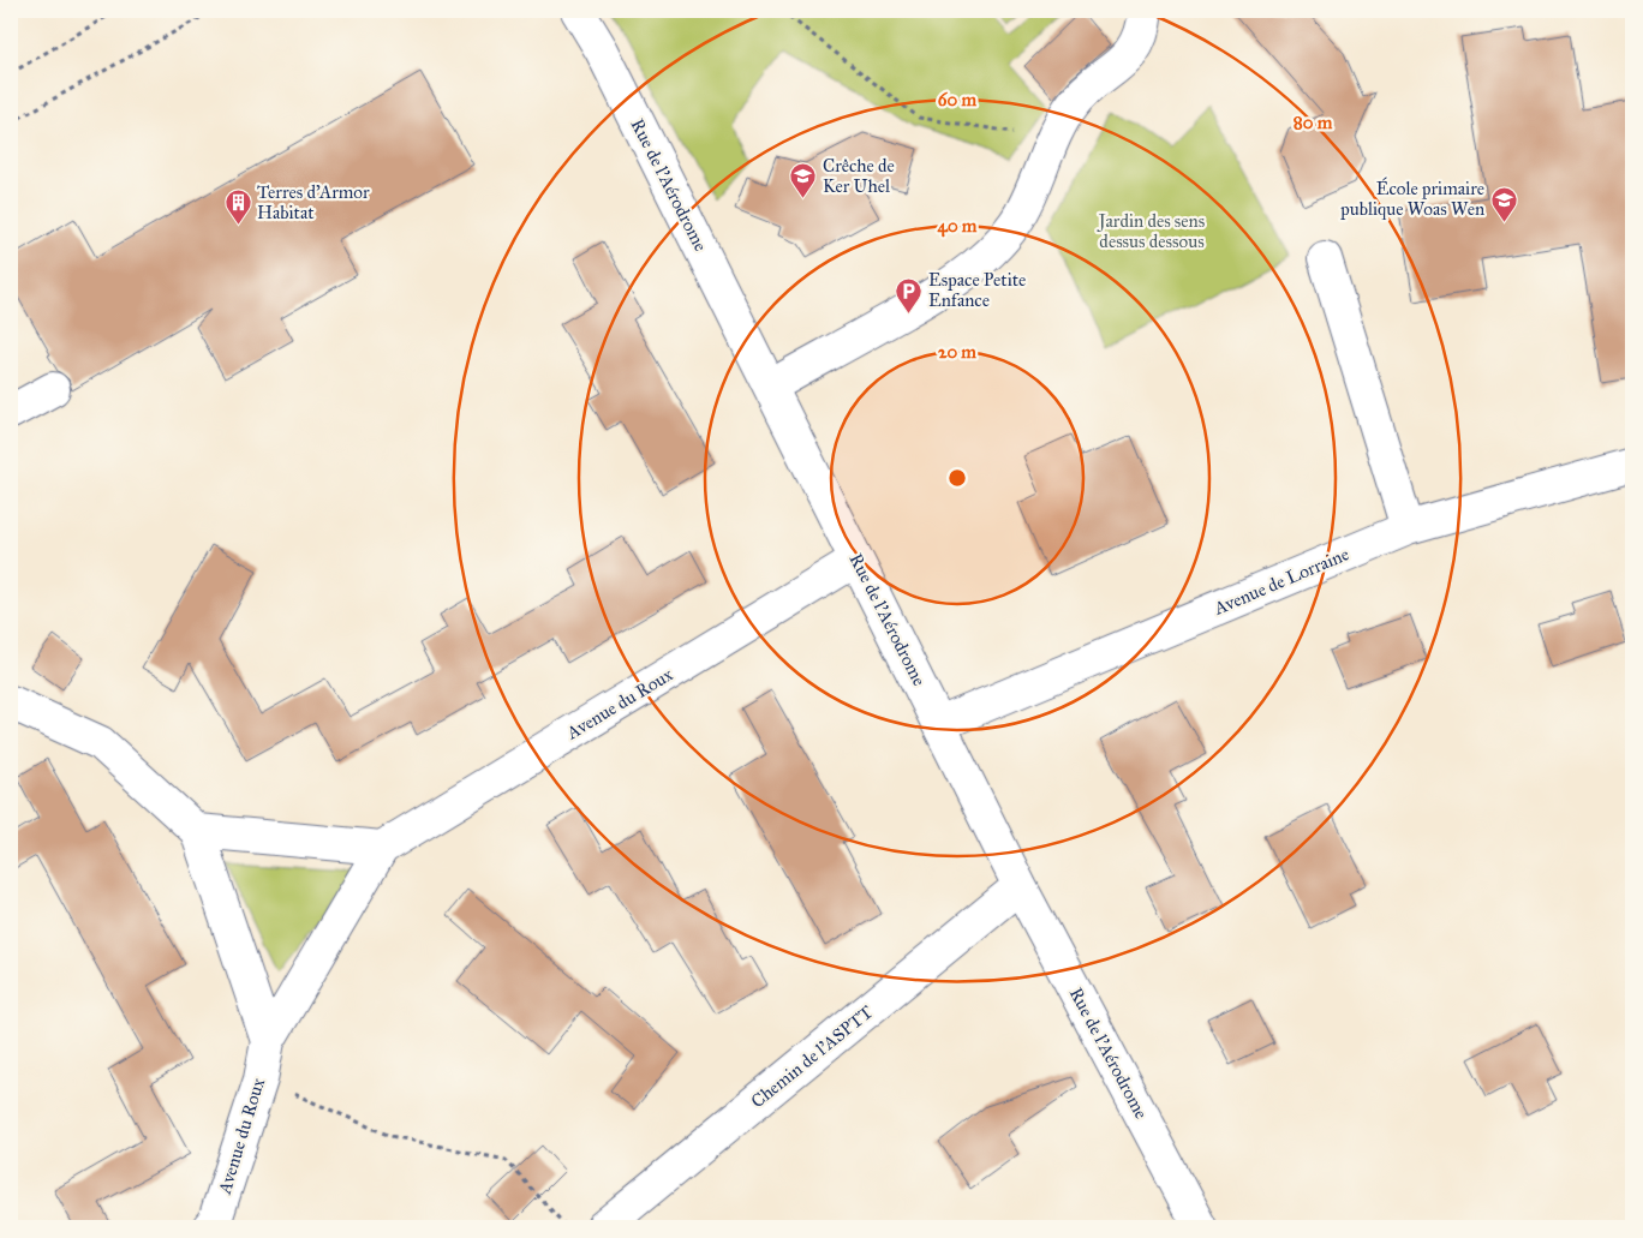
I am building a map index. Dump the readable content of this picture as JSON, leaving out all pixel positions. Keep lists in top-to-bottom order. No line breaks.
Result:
{"streets":{"street":["Rue de l'Aérodrome","Avenue de Lorraine","Avenue du Roux","Chemin de l'ASPTT"]},"crossings":[["Rue de l'Aérodrome","Avenue de Lorraine"],["Rue de l'Aérodrome","Avenue du Roux"],["Rue de l'Aérodrome","Chemin de l'ASPTT"]],"parks":["Jardin des sens dessus dessous"],"places":{"school or university":["Crêche de Ker Uhel","École primaire publique Woas Wen"],"building":["Terres d'Armor Habitat"],"parking":["Espace Petite Enfance"]},"rings":["60 m","80 m","40 m","20 m"]}
